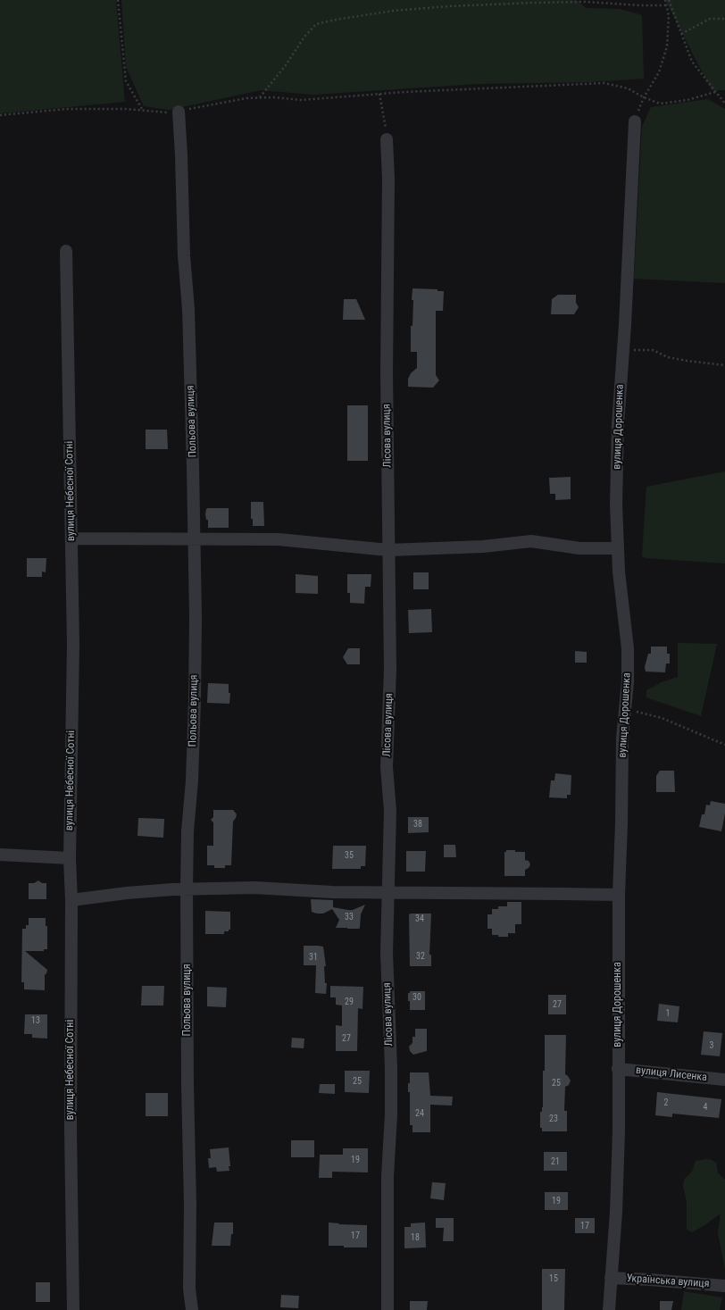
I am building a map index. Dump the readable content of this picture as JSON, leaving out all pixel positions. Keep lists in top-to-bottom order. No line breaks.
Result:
{"streets":{"street":["Польова вулиця","вулиця Дорошенка","Лісова вулиця","вулиця Небесної Сотні","вулиця Лисенка","Українська вулиця"]},"crossings":[["вулиця Дорошенка","вулиця Лисенка"],["вулиця Дорошенка","Українська вулиця"]],"house_numbers":["38","35","33","34","32","31","30","29","27","1","13","27","3","25","25","2","4","24","23","19","21","19","17","17","18","15"]}
